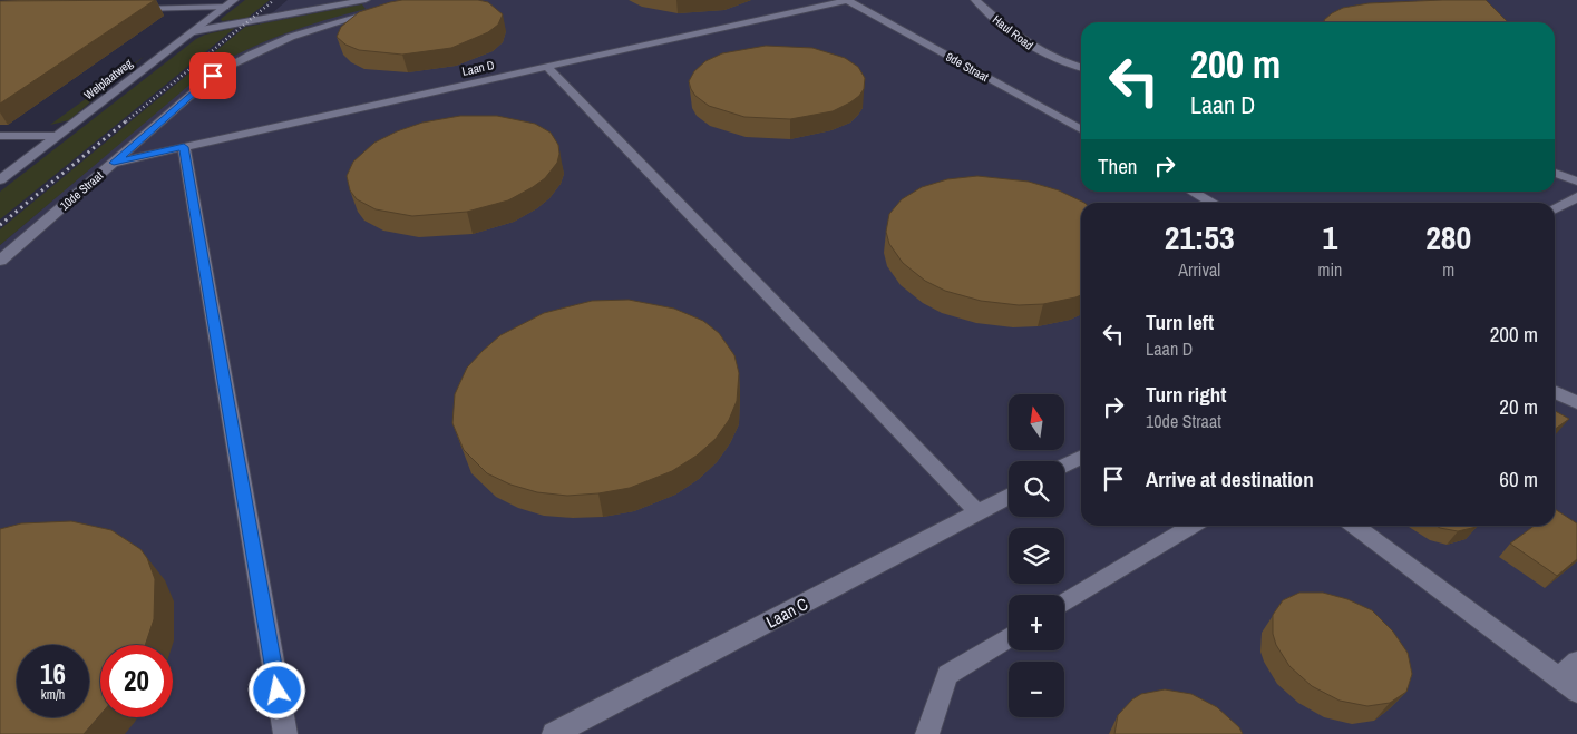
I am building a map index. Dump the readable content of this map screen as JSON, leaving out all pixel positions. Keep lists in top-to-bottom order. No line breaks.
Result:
{"streets":{"street":["Haul Road","9de Straat","Laan D","Welplaatweg","10de Straat","Laan C"]},"crossings":[["9de Straat","Laan D"],["Laan D","10de Straat"]],"north":"top","page":{"turn":["200 m","Laan D"],"then":"Then","eta":["21:53","Arrival","1","min","280","m"],"list":[{"name":"Turn left","note":"Laan D","value":"200 m"},{"name":"Turn right","note":"10de Straat","value":"20 m"},{"name":"Arrive at destination","value":"60 m"}],"map_buttons":["+","−"],"speed":"16 km/h","limit":"20"}}
